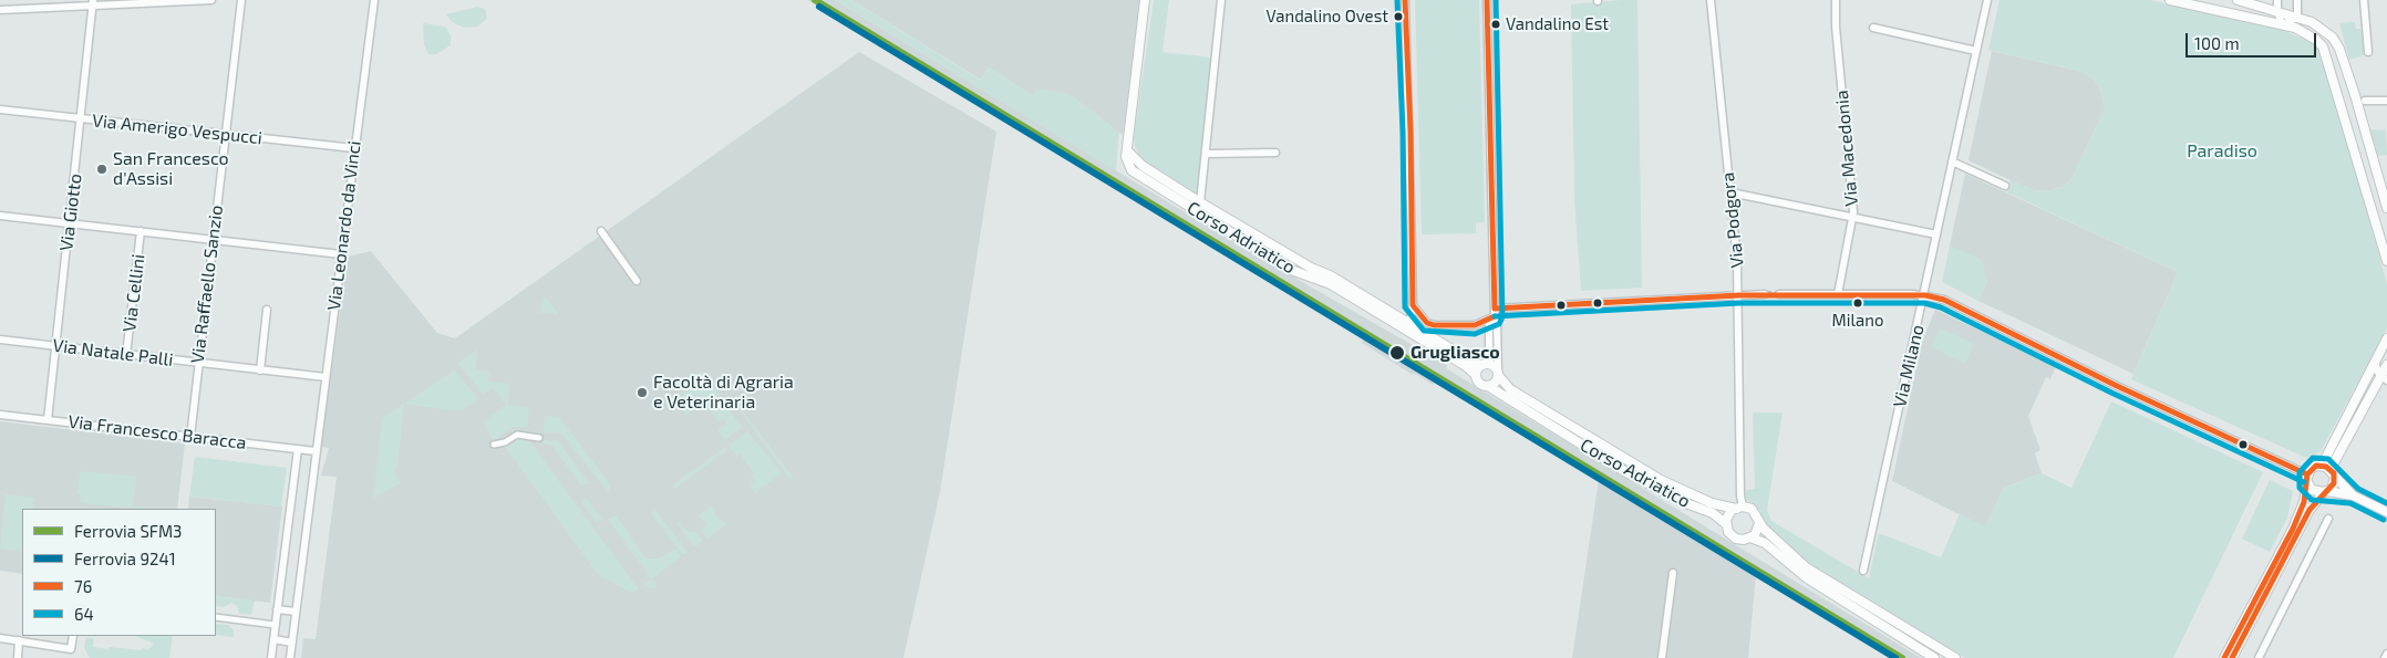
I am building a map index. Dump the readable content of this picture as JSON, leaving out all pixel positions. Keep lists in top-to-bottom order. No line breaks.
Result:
{"streets":{"street":["Via Amerigo Vespucci","Via Macedonia","Via Giotto","Via Podgora","Via Leonardo da Vinci","Corso Adriatico","Via Raffaello Sanzio","Via Cellini","Via Natale Palli","Via Milano","Via Francesco Baracca"]},"crossings":[["Via Amerigo Vespucci","Via Giotto"],["Via Amerigo Vespucci","Via Leonardo da Vinci"],["Via Amerigo Vespucci","Via Raffaello Sanzio"],["Via Giotto","Via Natale Palli"],["Via Giotto","Via Francesco Baracca"],["Via Podgora","Corso Adriatico"],["Via Leonardo da Vinci","Via Natale Palli"],["Via Leonardo da Vinci","Via Francesco Baracca"],["Via Raffaello Sanzio","Via Natale Palli"],["Via Raffaello Sanzio","Via Francesco Baracca"],["Via Cellini","Via Natale Palli"]],"parks":["Paradiso"],"places":["Vandalino Ovest","Vandalino Est","San Francesco d'Assisi","Milano","Grugliasco","Facoltà di Agraria e Veterinaria"],"lines":["rail line SFM3","transit line 76","transit line 64","rail line 9241"],"legend":["Ferrovia SFM3","Ferrovia 9241","76","64"],"scale_bar":"100 m"}
